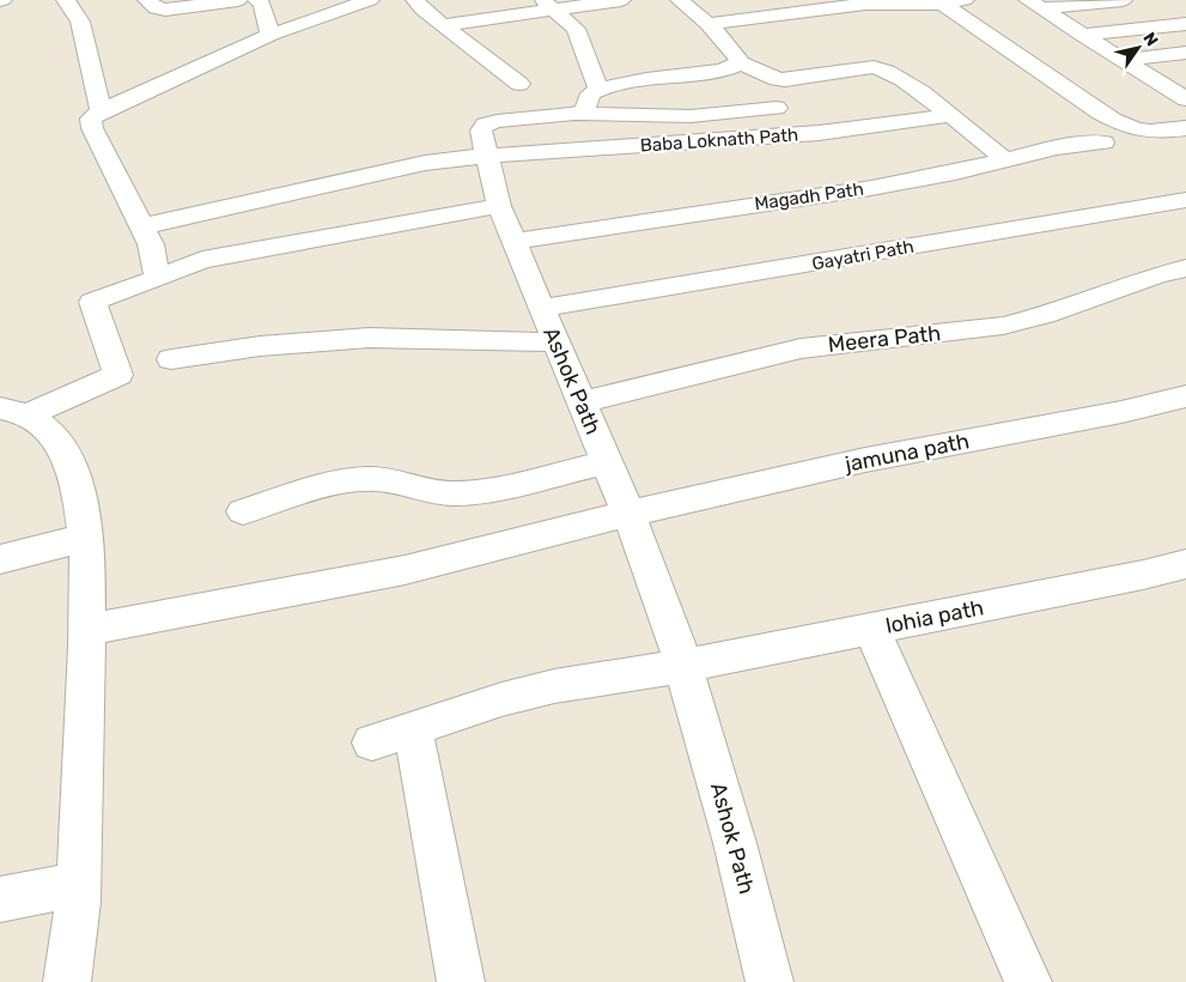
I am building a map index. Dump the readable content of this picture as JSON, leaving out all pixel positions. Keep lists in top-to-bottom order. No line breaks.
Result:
{"streets":{"street":["Baba Loknath Path","Magadh Path","Gayatri Path","Meera Path","Ashok Path","jamuna path","lohia path"]},"crossings":[["Baba Loknath Path","Ashok Path"],["Magadh Path","Ashok Path"],["Gayatri Path","Ashok Path"],["Meera Path","Ashok Path"],["Ashok Path","jamuna path"],["Ashok Path","lohia path"]],"north":"top right"}
